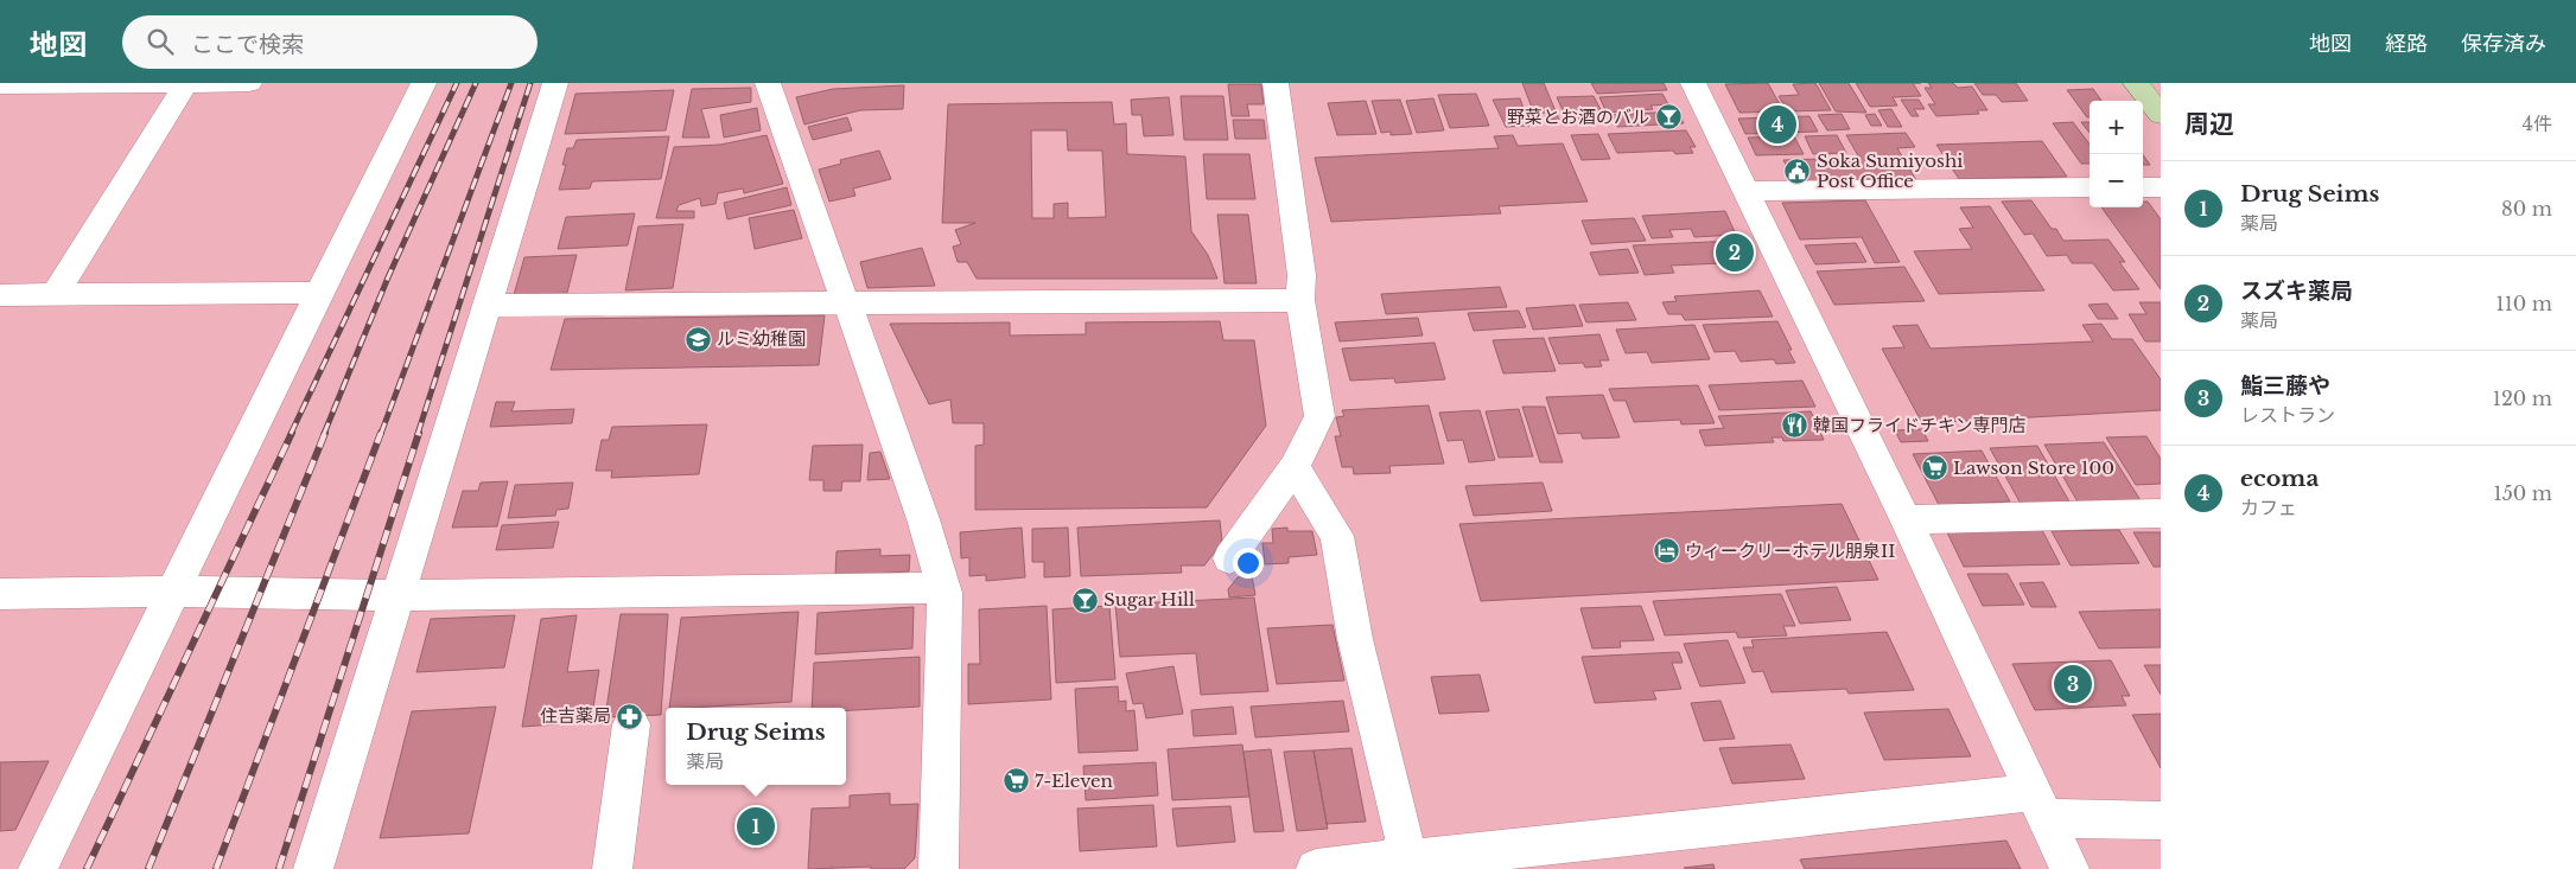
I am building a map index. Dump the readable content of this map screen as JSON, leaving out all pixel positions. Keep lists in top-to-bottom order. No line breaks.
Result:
{"places":{"bar":["野菜とお酒のバル","Sugar Hill"],"public building":["Soka Sumiyoshi Post Office"],"school or university":["ルミ幼稚園"],"restaurant":["韓国フライドチキン専門店"],"supermarket":["Lawson Store 100","7-Eleven"],"hotel":["ウィークリーホテル朋泉II"],"pharmacy":["住吉薬局"]},"page":{"header":"地図","search":"ここで検索","nav":["地図","経路","保存済み"],"heading":["周辺","4件"],"map_buttons":["+","−"],"pins":["4","2","3","1"],"list":[{"mark":"1","name":"Drug Seims","note":"薬局","value":"80 m"},{"mark":"2","name":"スズキ薬局","note":"薬局","value":"110 m"},{"mark":"3","name":"鮨三藤や","note":"レストラン","value":"120 m"},{"mark":"4","name":"ecoma","note":"カフェ","value":"150 m"}],"popup":["Drug Seims","薬局"]}}
